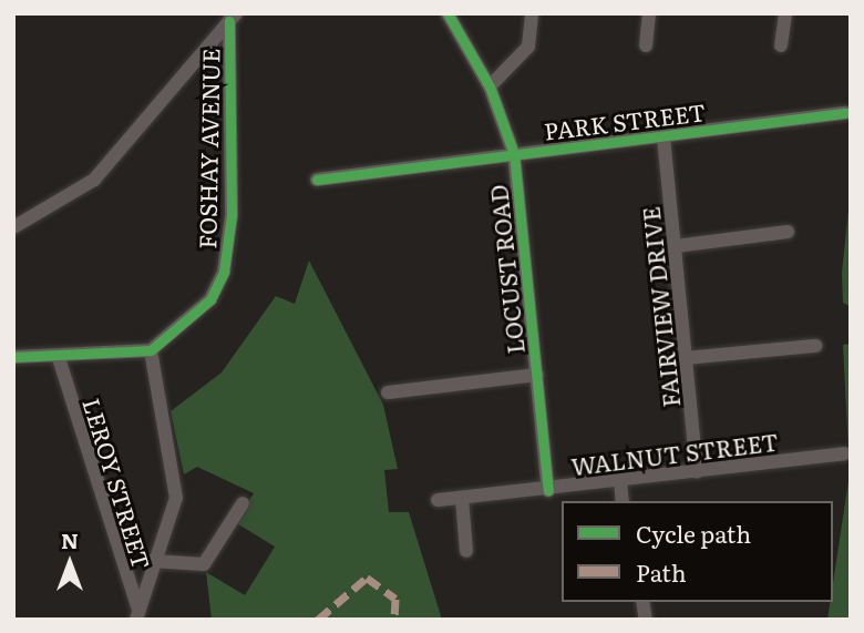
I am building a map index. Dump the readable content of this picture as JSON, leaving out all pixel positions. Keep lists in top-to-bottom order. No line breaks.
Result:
{"streets":{"street":["PARK STREET","FOSHAY AVENUE","LOCUST ROAD","FAIRVIEW DRIVE","WALNUT STREET","LEROY STREET"]},"crossings":[["PARK STREET","LOCUST ROAD"],["PARK STREET","FAIRVIEW DRIVE"],["LOCUST ROAD","WALNUT STREET"],["FAIRVIEW DRIVE","WALNUT STREET"]],"legend":["Cycle path","Path"],"north":"top"}
